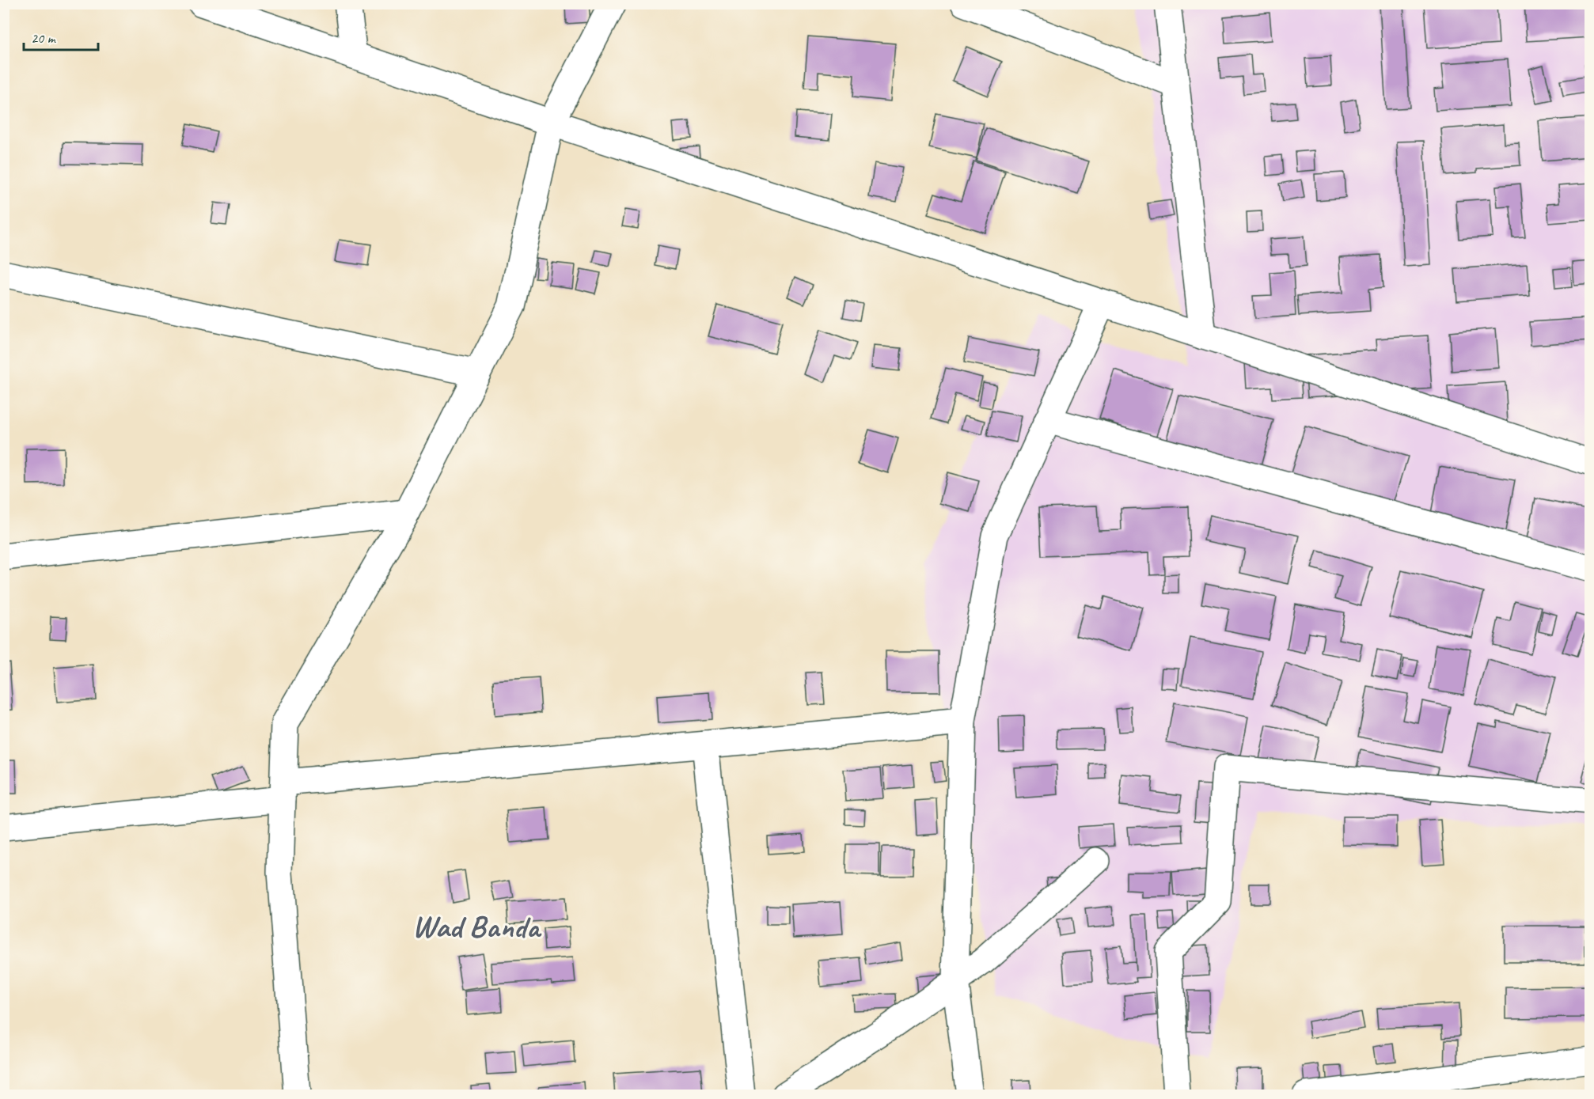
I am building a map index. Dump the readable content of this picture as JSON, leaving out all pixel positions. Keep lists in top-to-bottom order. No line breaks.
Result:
{"districts":["Wad Banda"],"scale_bar":"20 m"}
